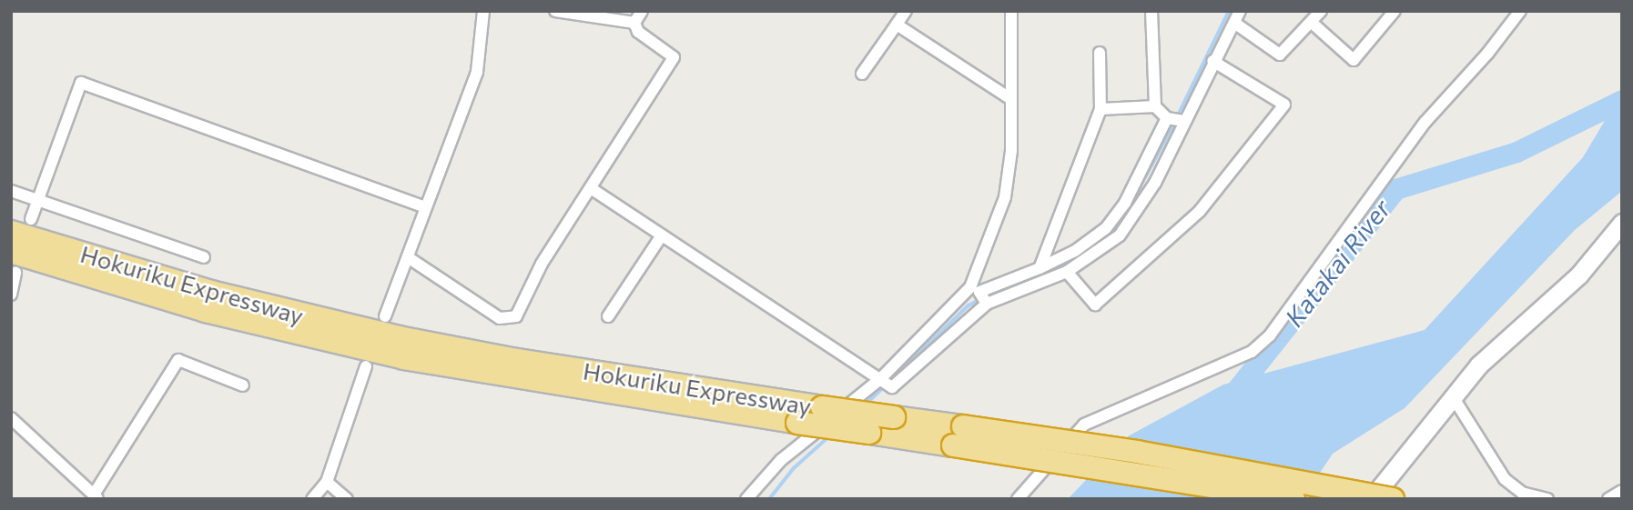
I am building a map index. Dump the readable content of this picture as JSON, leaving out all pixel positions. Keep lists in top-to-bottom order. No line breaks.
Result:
{"streets":{"highway":["Hokuriku Expressway"]},"water":["Katakai River"]}
